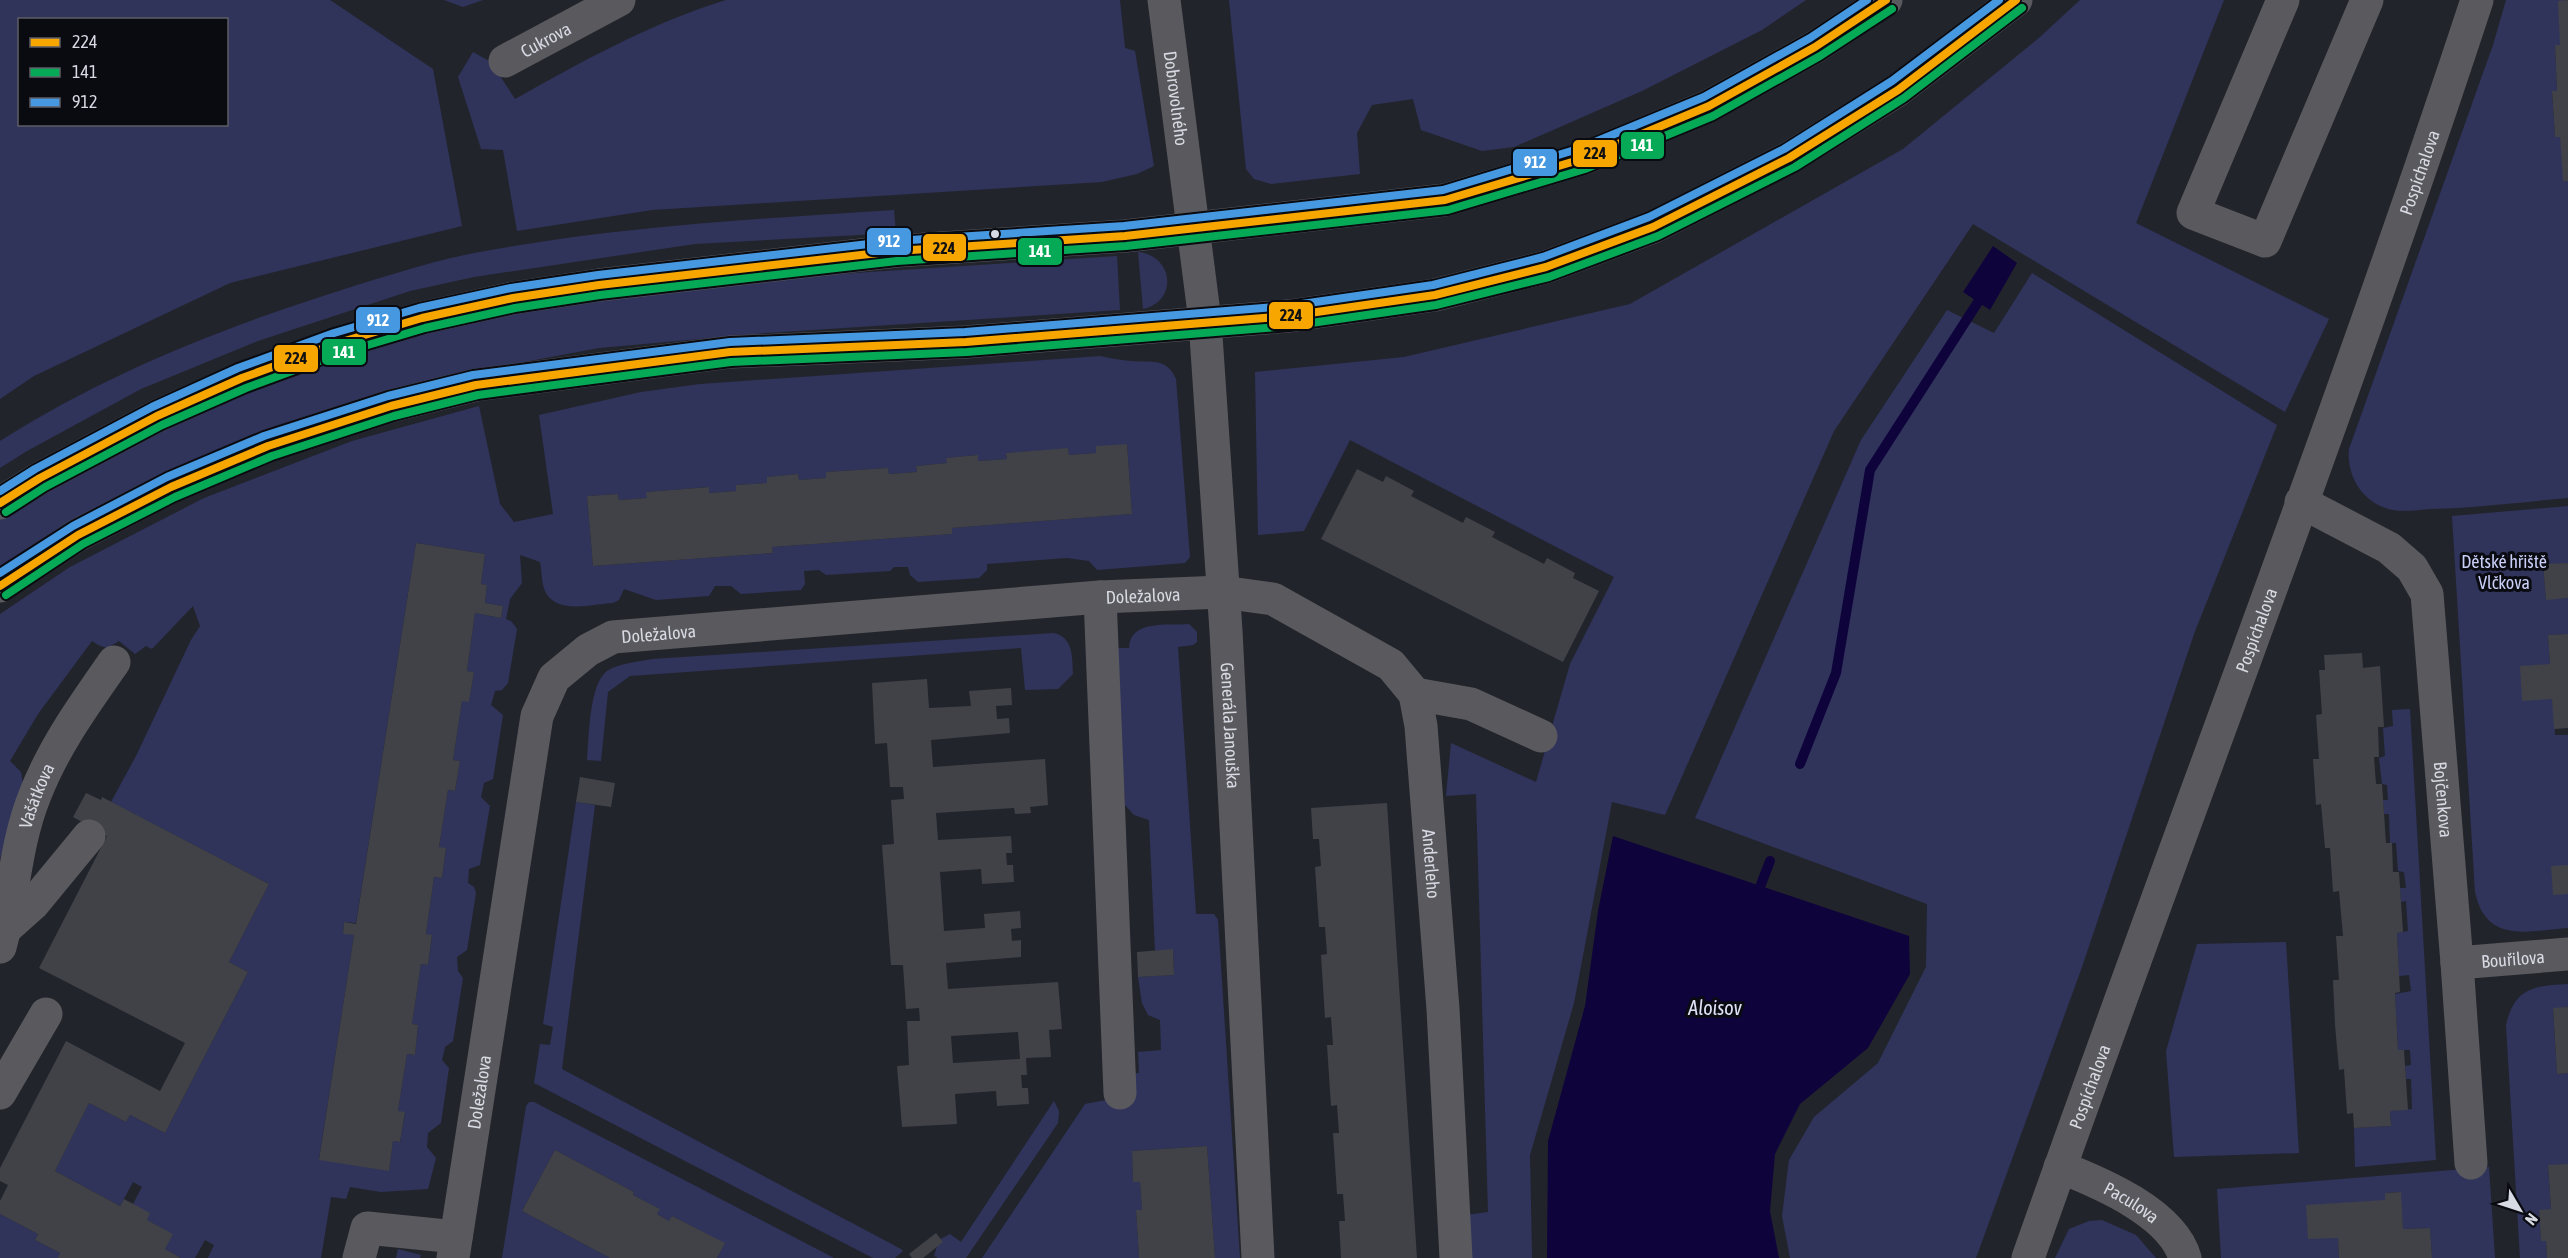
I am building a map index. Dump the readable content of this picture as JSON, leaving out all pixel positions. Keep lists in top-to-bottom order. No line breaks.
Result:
{"streets":{"street":["Cukrova","Dobrovolného","Pospíchalova","Doležalova","Generála Janouška","Vašátkova","Bojčenkova","Anderleho","Bouřilova","Paculova"]},"crossings":[["Dobrovolného","Generála Janouška"],["Pospíchalova","Bojčenkova"],["Pospíchalova","Paculova"],["Doležalova","Generála Janouška"],["Doležalova","Anderleho"],["Generála Janouška","Anderleho"],["Bojčenkova","Bouřilova"]],"water":["Aloisov"],"parks":["Dětské hřiště Vlčkova"],"lines":["transit line 224","transit line 912","transit line 141"],"legend":["224","141","912"],"north":"bottom right"}
